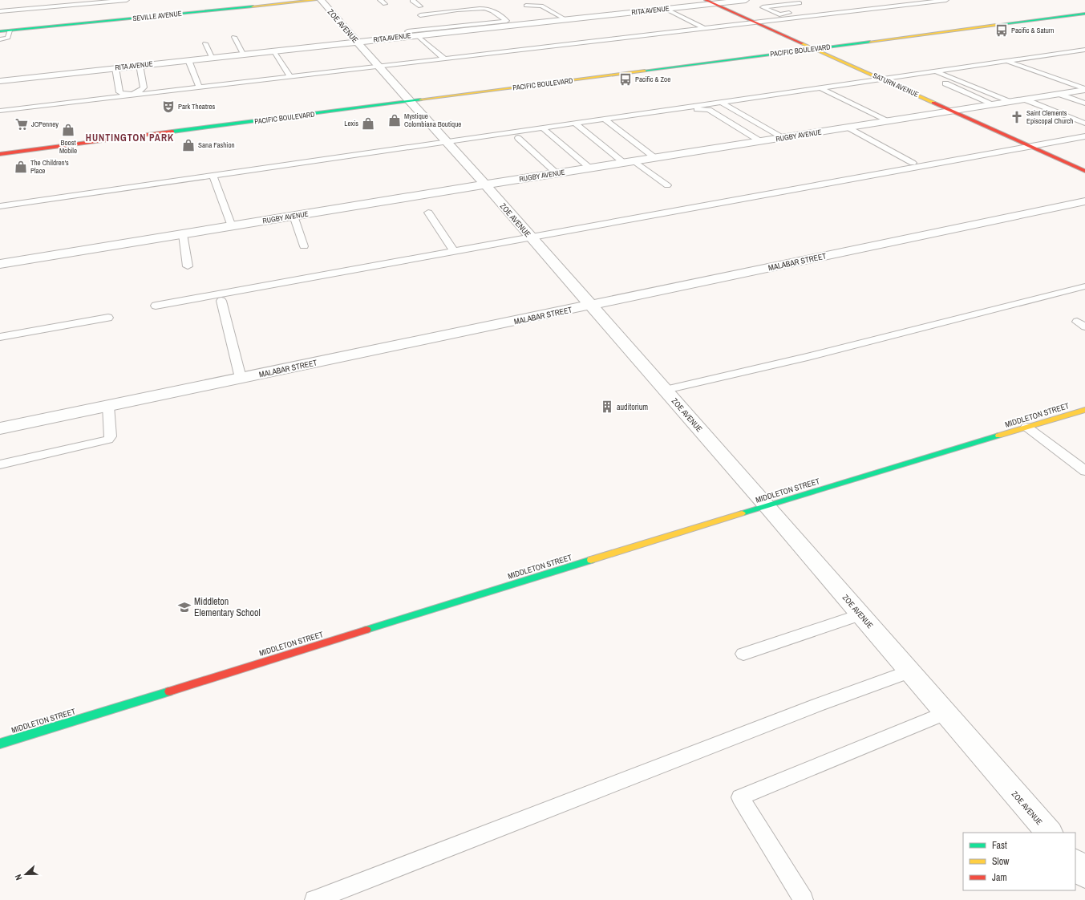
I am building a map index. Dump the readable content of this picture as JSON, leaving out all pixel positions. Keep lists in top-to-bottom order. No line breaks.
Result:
{"streets":{"street":["RITA AVENUE","SEVILLE AVENUE","ZOE AVENUE","PACIFIC BOULEVARD","SATURN AVENUE","RUGBY AVENUE","MALABAR STREET","MIDDLETON STREET"]},"crossings":[["RITA AVENUE","ZOE AVENUE"],["RITA AVENUE","SATURN AVENUE"],["ZOE AVENUE","PACIFIC BOULEVARD"],["ZOE AVENUE","RUGBY AVENUE"],["ZOE AVENUE","MALABAR STREET"],["ZOE AVENUE","MIDDLETON STREET"],["PACIFIC BOULEVARD","SATURN AVENUE"],["SATURN AVENUE","RUGBY AVENUE"]],"districts":["HUNTINGTON PARK"],"places":{"bus stop":["Pacific & Saturn","Pacific & Zoe"],"theatre":["Park Theatres"],"church":["Saint Clements Episcopal Church"],"shop":["Mystique Colombiana Boutique","Lexis","Boost Mobile","Sana Fashion","The Children's Place"],"supermarket":["JCPenney"],"building":["auditorium"],"school or university":["Middleton Elementary School"]},"legend":["Fast","Slow","Jam"],"north":"left"}
